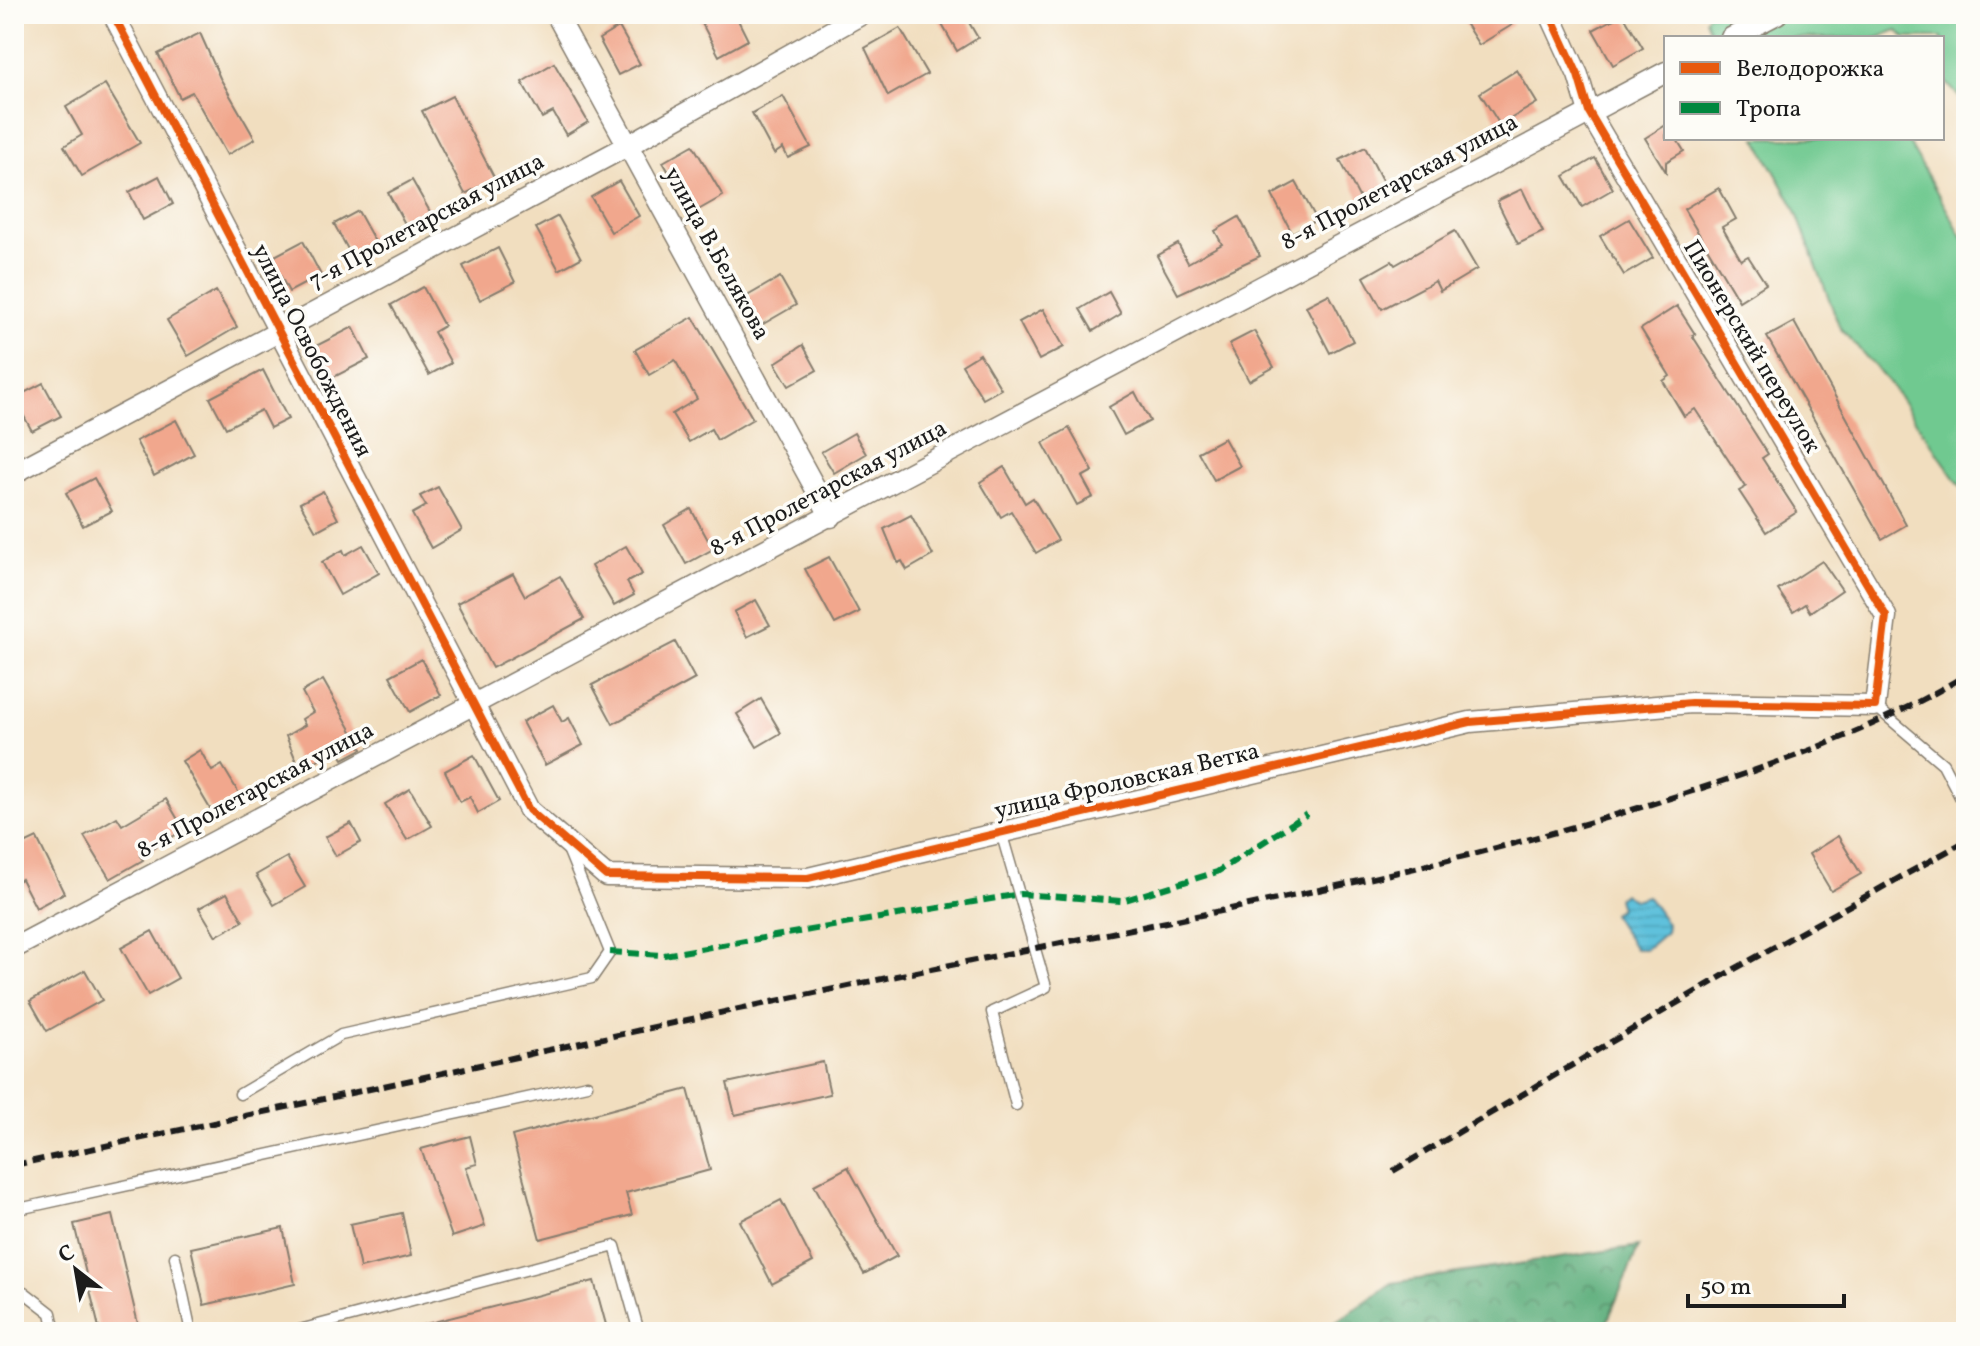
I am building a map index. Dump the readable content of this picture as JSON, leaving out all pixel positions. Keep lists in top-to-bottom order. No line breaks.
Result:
{"streets":{"street":["8-я Пролетарская улица","7-я Пролетарская улица","улица В.Белякова","Пионерский переулок","улица Освобождения","улица Фроловская Ветка"]},"crossings":[["8-я Пролетарская улица","улица В.Белякова"],["8-я Пролетарская улица","Пионерский переулок"],["8-я Пролетарская улица","улица Освобождения"],["8-я Пролетарская улица","улица Фроловская Ветка"],["7-я Пролетарская улица","улица В.Белякова"],["7-я Пролетарская улица","улица Освобождения"],["Пионерский переулок","улица Фроловская Ветка"],["улица Освобождения","улица Фроловская Ветка"]],"legend":["Велодорожка","Тропа"],"scale_bar":"50 m","north":"top left"}
